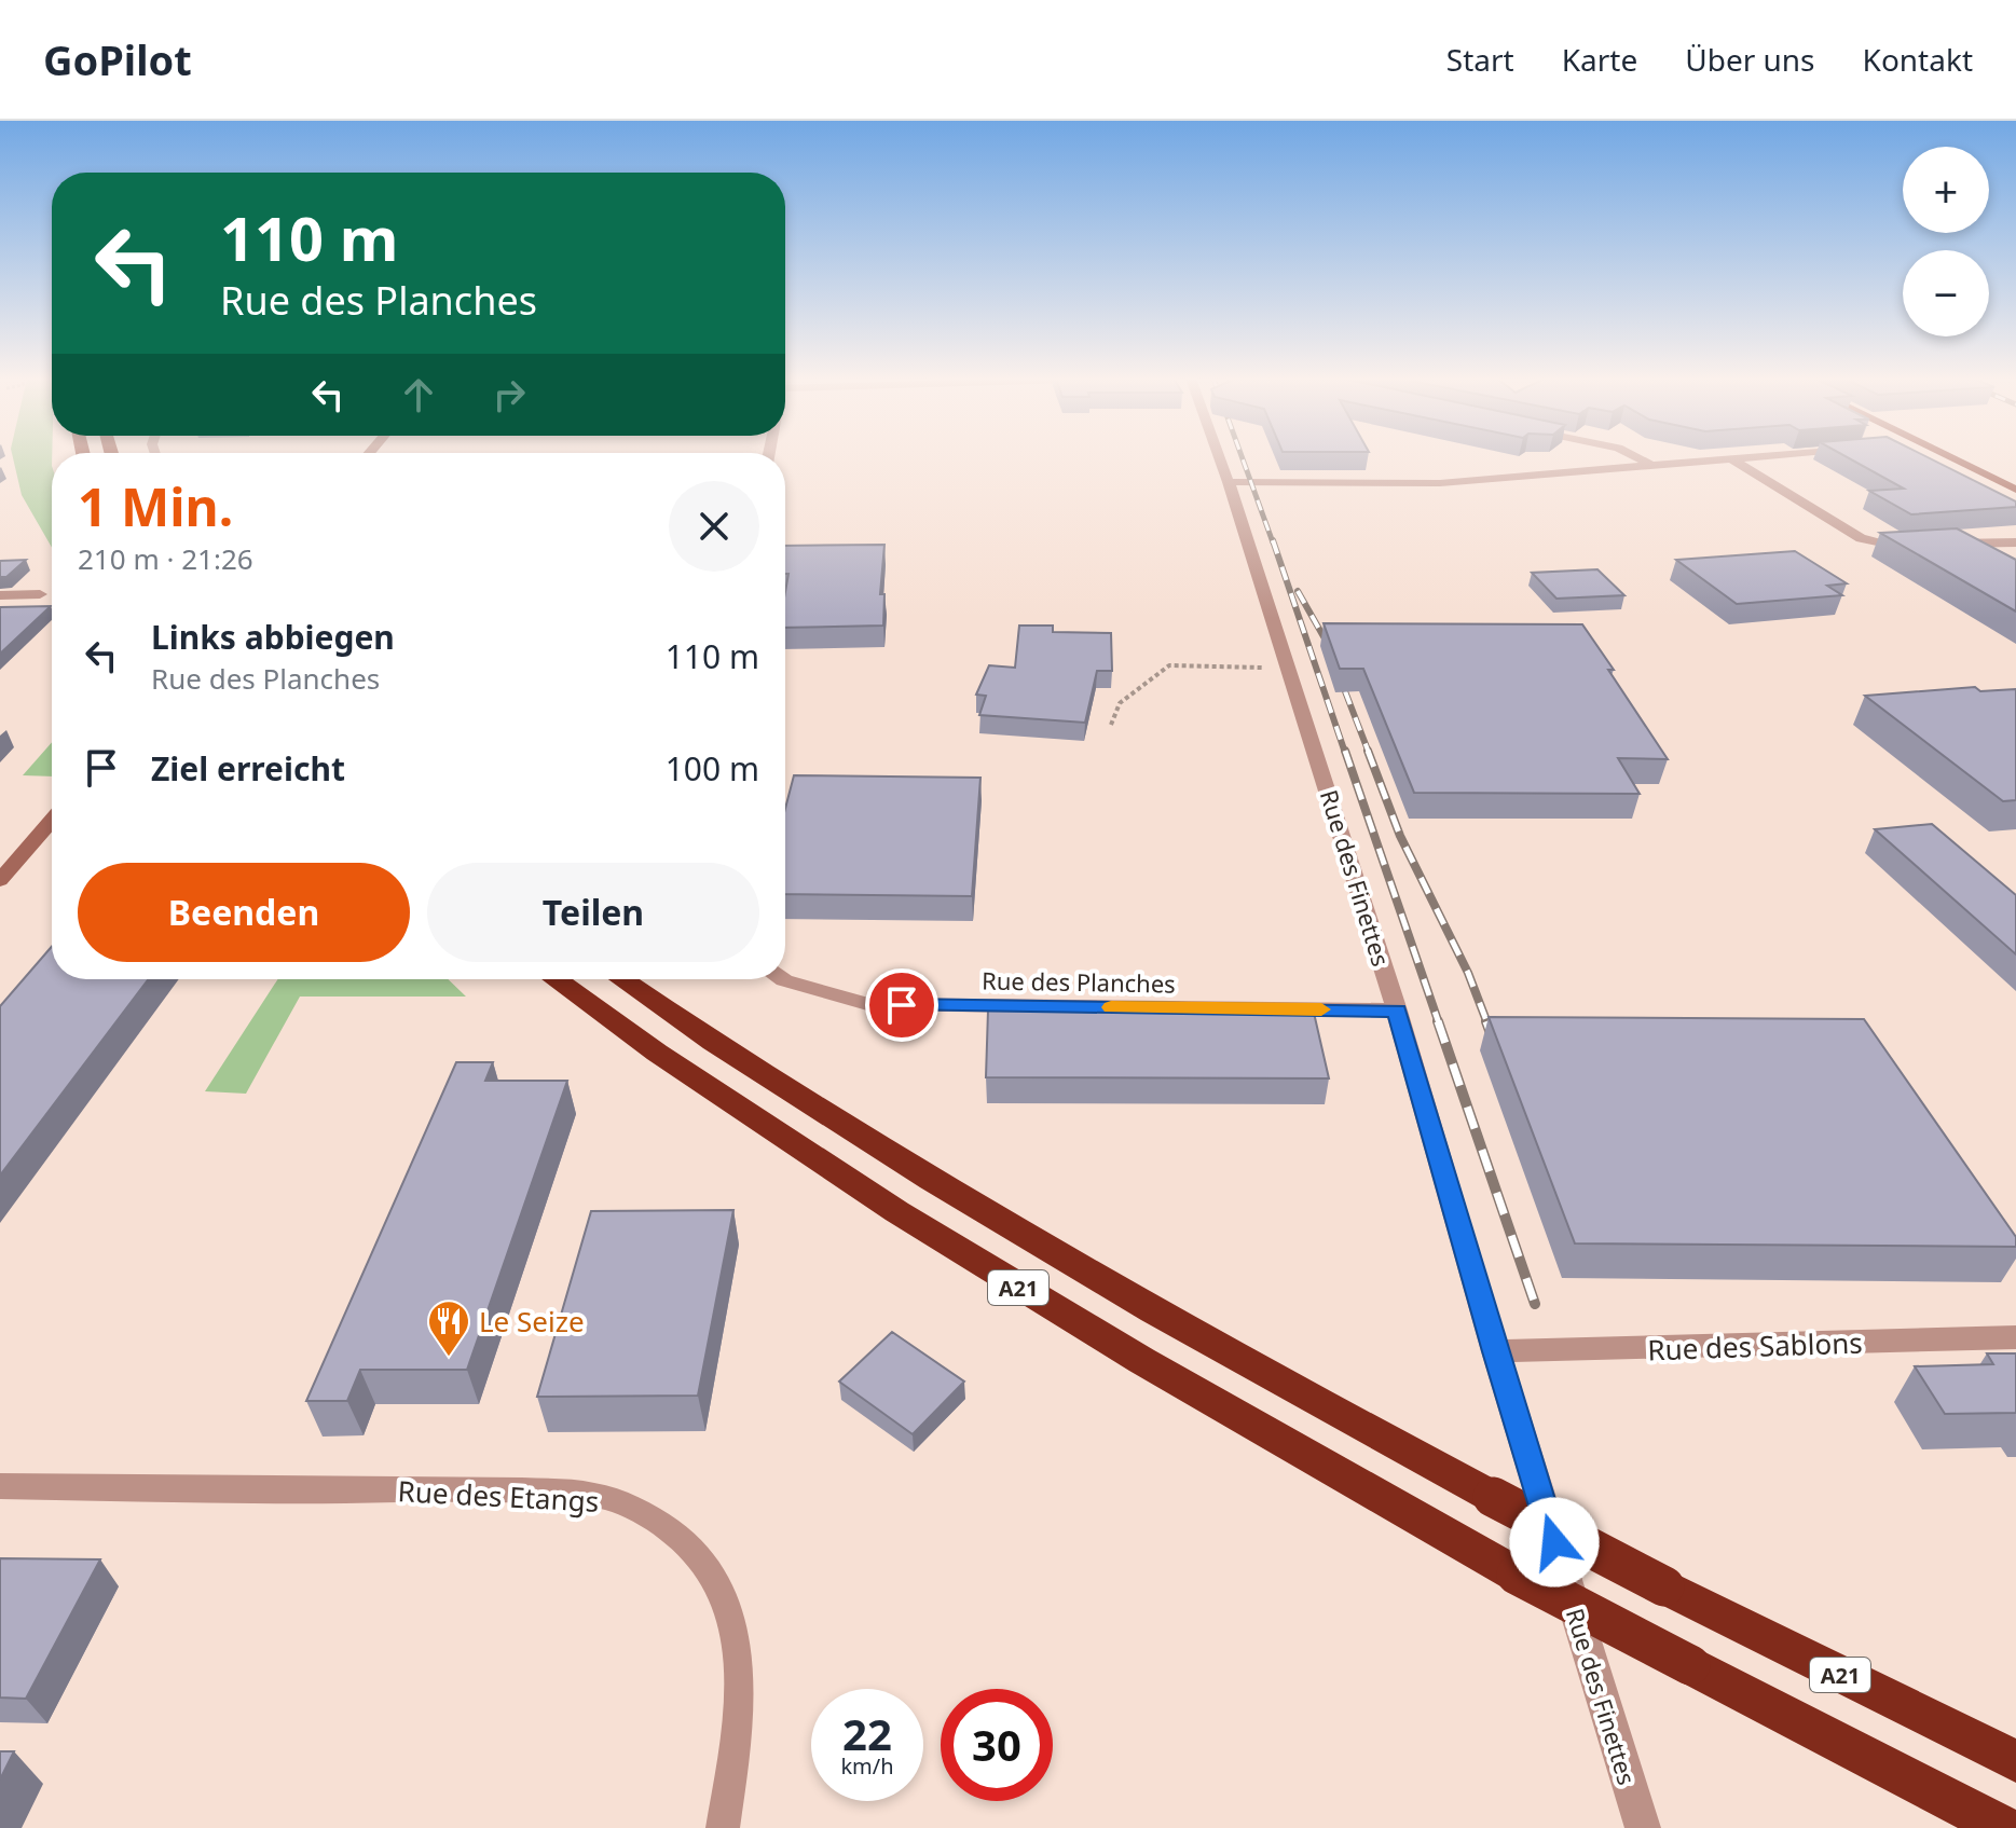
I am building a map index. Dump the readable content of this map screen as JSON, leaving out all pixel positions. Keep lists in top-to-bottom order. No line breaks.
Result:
{"streets":{"highway":["A21"],"street":["Rue des Finettes","Rue des Planches","Rue des Sablons"],"lane":["Rue des Etangs"]},"crossings":[["Rue des Finettes","Rue des Planches"],["Rue des Finettes","Rue des Sablons"]],"places":{"restaurant":["Le Seize"]},"page":{"header":"GoPilot","nav":["Start","Karte","Über uns","Kontakt"],"map_buttons":["+","−"],"turn":["110 m","Rue des Planches"],"heading":["1 Min.","210 m · 21:26"],"list":[{"name":"Links abbiegen","note":"Rue des Planches","value":"110 m"},{"name":"Ziel erreicht","value":"100 m"}],"buttons":["Beenden","Teilen"],"speed":"22 km/h","limit":"30"}}
